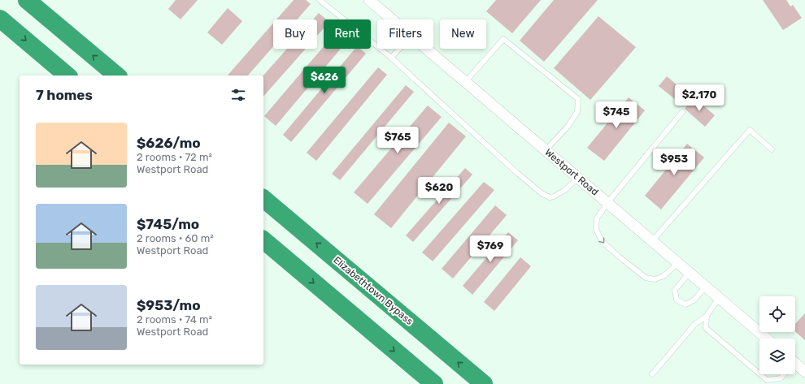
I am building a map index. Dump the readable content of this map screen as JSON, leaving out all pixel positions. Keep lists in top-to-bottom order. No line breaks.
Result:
{"streets":{"highway":["Elizabethtown Bypass"],"street":["Westport Road"]},"page":{"chip":["Buy","Rent","Filters","New"],"price":["$626","$2,170","$745","$765","$953","$620","$769"],"heading":"7 homes","list":[{"name":"$626/mo","note":"2 rooms · 72 m² · Westport Road"},{"name":"$745/mo","note":"2 rooms · 60 m² · Westport Road"},{"name":"$953/mo","note":"2 rooms · 74 m² · Westport Road"}]}}
